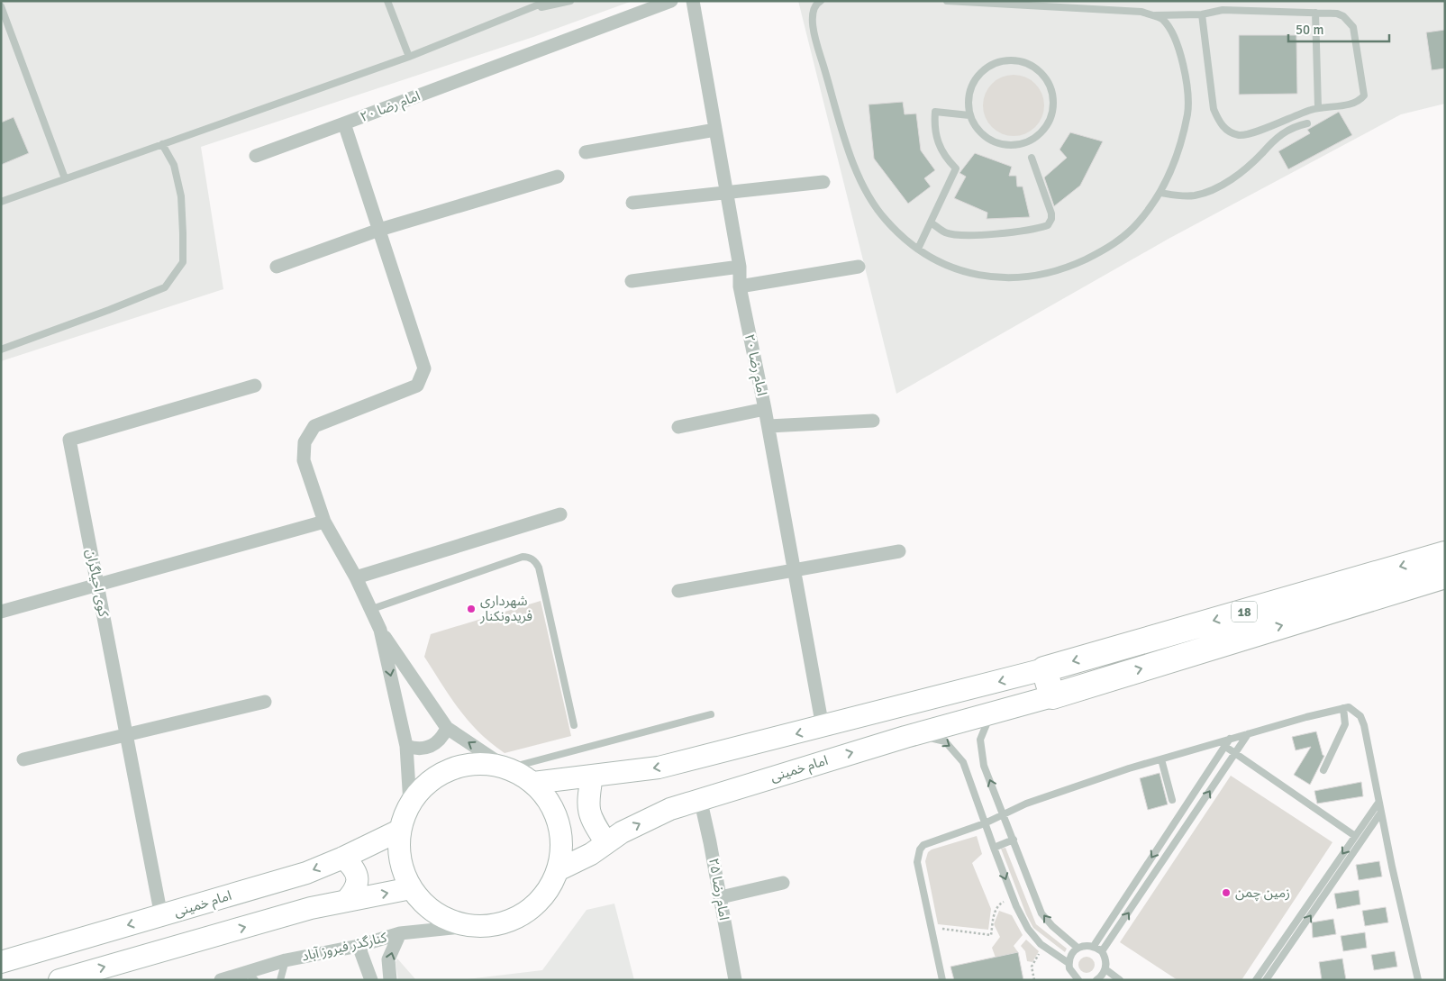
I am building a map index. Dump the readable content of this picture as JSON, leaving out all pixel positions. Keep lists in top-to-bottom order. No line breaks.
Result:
{"streets":{"highway":["18"],"main road":["امام خمینی"],"street":["امام رضا ۲۰","کوی احیاگران","امام رضا ۲۵","کنارگذر فیروز آباد"]},"crossings":[["کوی احیاگران","امام خمینی"],["18","امام خمینی"],["امام خمینی","امام رضا ۲۵"]],"places":["شهرداری فریدونکنار","زمین چمن"],"scale_bar":"50 m"}
